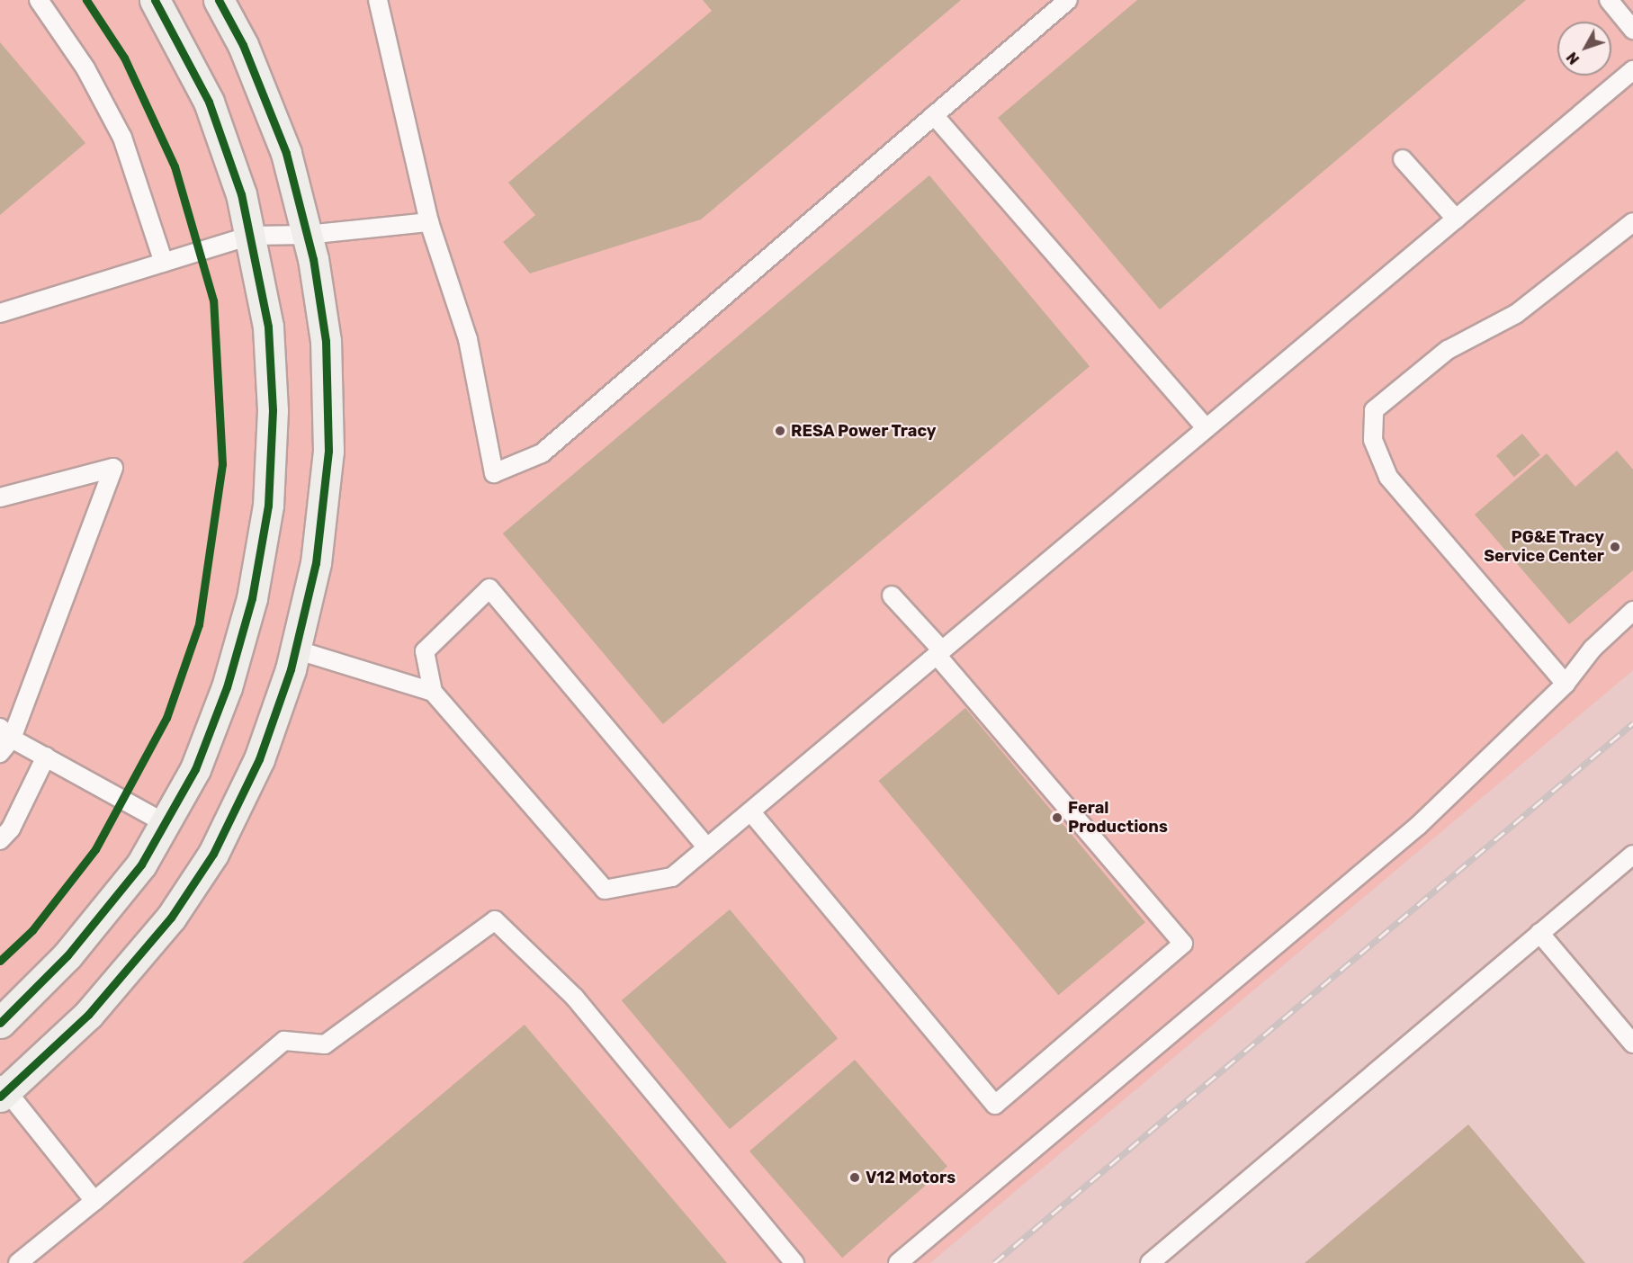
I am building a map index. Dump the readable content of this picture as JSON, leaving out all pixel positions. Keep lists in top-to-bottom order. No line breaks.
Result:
{"places":["RESA Power Tracy","PG&E Tracy Service Center","Feral Productions","V12 Motors"],"north":"bottom left"}
